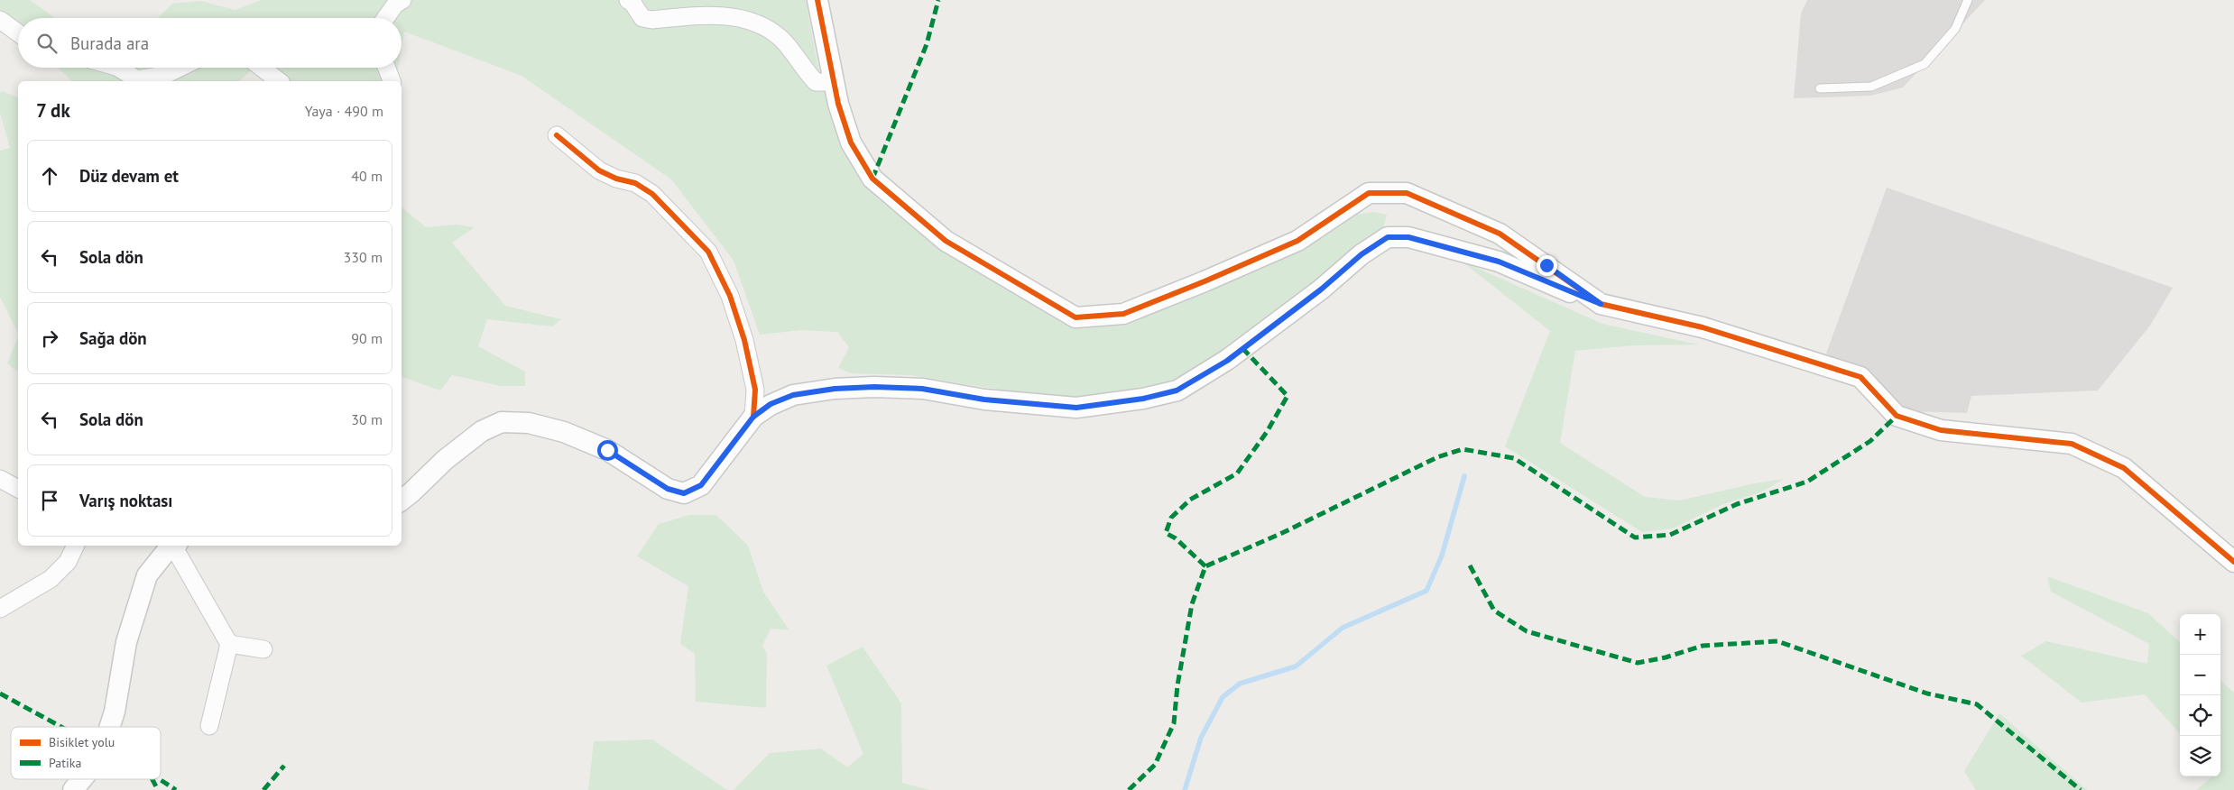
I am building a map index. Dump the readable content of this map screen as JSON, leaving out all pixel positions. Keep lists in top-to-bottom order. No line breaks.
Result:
{"legend":["Bisiklet yolu","Patika"],"page":{"search":"Burada ara","heading":["7 dk","Yaya · 490 m"],"list":[["Düz devam et","40 m"],["Sola dön","330 m"],["Sağa dön","90 m"],["Sola dön","30 m"],"Varış noktası"],"map_buttons":["+","−"]}}
